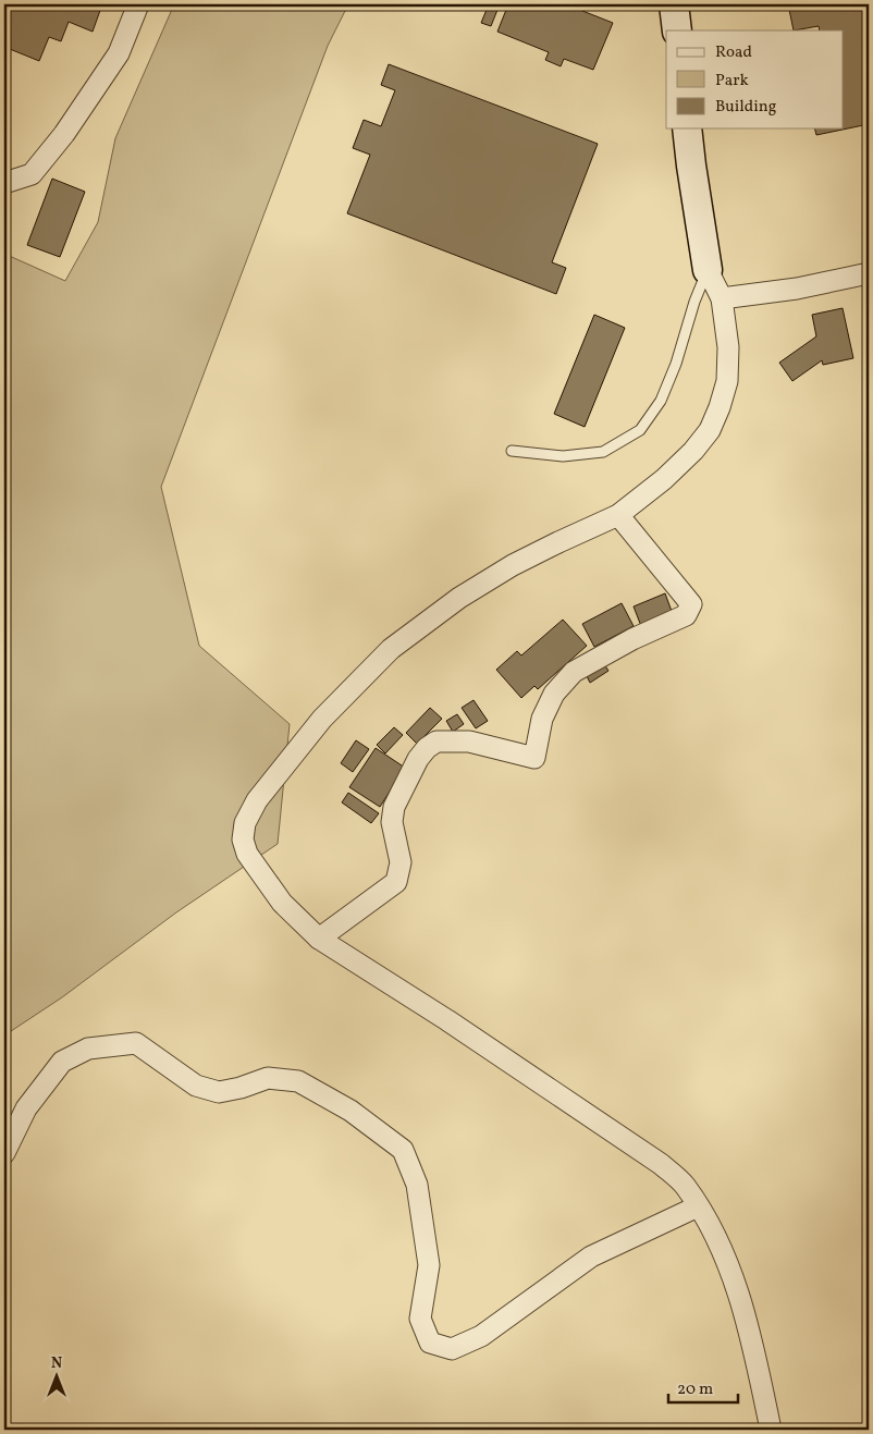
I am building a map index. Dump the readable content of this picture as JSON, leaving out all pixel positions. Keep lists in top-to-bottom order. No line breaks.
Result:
{"legend":["Road","Park","Building"],"scale_bar":"20 m","north":"top"}
